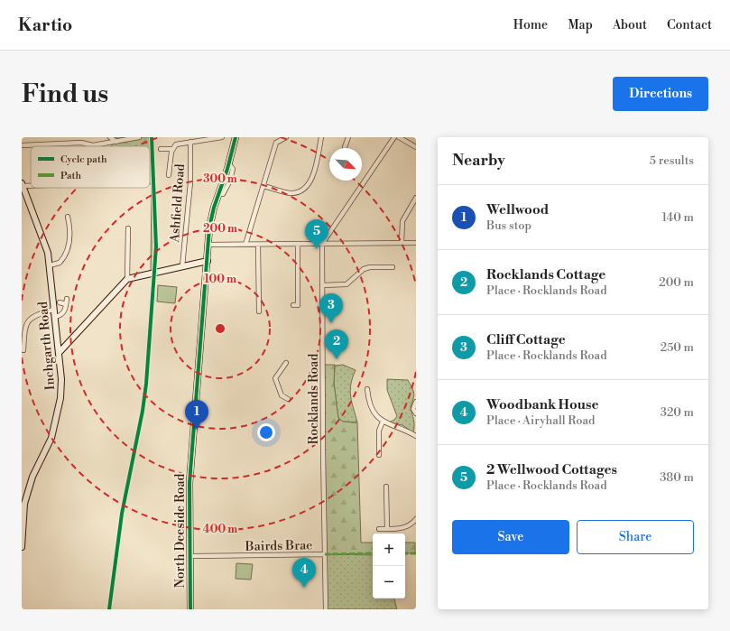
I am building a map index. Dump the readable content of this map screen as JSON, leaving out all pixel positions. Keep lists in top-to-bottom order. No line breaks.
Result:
{"streets":{"main road":["North Deeside Road"],"street":["Ashfield Road","Inchgarth Road","Rocklands Road","Bairds Brae"]},"crossings":[["Rocklands Road","Bairds Brae"],["North Deeside Road","Bairds Brae"]],"legend":["Cycle path","Path"],"north":"bottom right","page":{"header":"Kartio","nav":["Home","Map","About","Contact"],"buttons":["Directions",["Save","Share"]],"title":"Find us","heading":["Nearby","5 results"],"list":[{"mark":"1","name":"Wellwood","note":"Bus stop","value":"140 m"},{"mark":"2","name":"Rocklands Cottage","note":"Place · Rocklands Road","value":"200 m"},{"mark":"3","name":"Cliff Cottage","note":"Place · Rocklands Road","value":"250 m"},{"mark":"4","name":"Woodbank House","note":"Place · Airyhall Road","value":"320 m"},{"mark":"5","name":"2 Wellwood Cottages","note":"Place · Rocklands Road","value":"380 m"}],"pins":["5","3","2","1","4"],"map_buttons":["+","−"]},"rings":["300 m","200 m","100 m","400 m"]}
